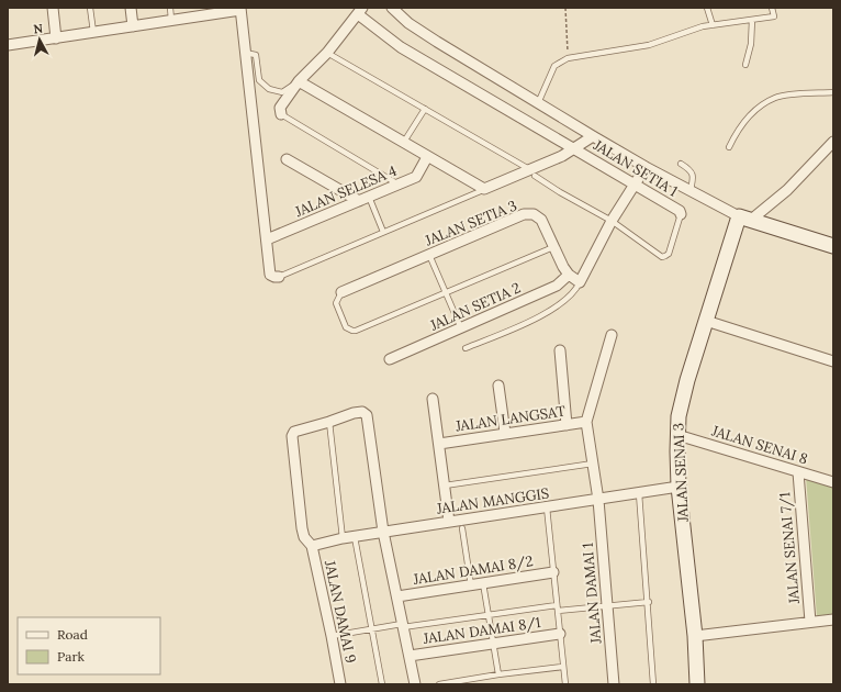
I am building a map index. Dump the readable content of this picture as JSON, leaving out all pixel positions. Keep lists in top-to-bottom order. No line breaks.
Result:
{"streets":{"street":["JALAN SETIA 1","JALAN SELESA 4","JALAN SETIA 3","JALAN SETIA 2","JALAN LANGSAT","JALAN SENAI 8","JALAN SENAI 3","JALAN MANGGIS","JALAN SENAI 7/1","JALAN DAMAI 8/2","JALAN DAMAI 1","JALAN DAMAI 9","JALAN DAMAI 8/1"]},"crossings":[["JALAN SETIA 3","JALAN SETIA 2"],["JALAN LANGSAT","JALAN DAMAI 1"],["JALAN SENAI 8","JALAN SENAI 3"],["JALAN SENAI 8","JALAN SENAI 7/1"],["JALAN SENAI 3","JALAN MANGGIS"],["JALAN MANGGIS","JALAN DAMAI 1"],["JALAN MANGGIS","JALAN DAMAI 9"]],"legend":["Road","Park"],"north":"top"}
